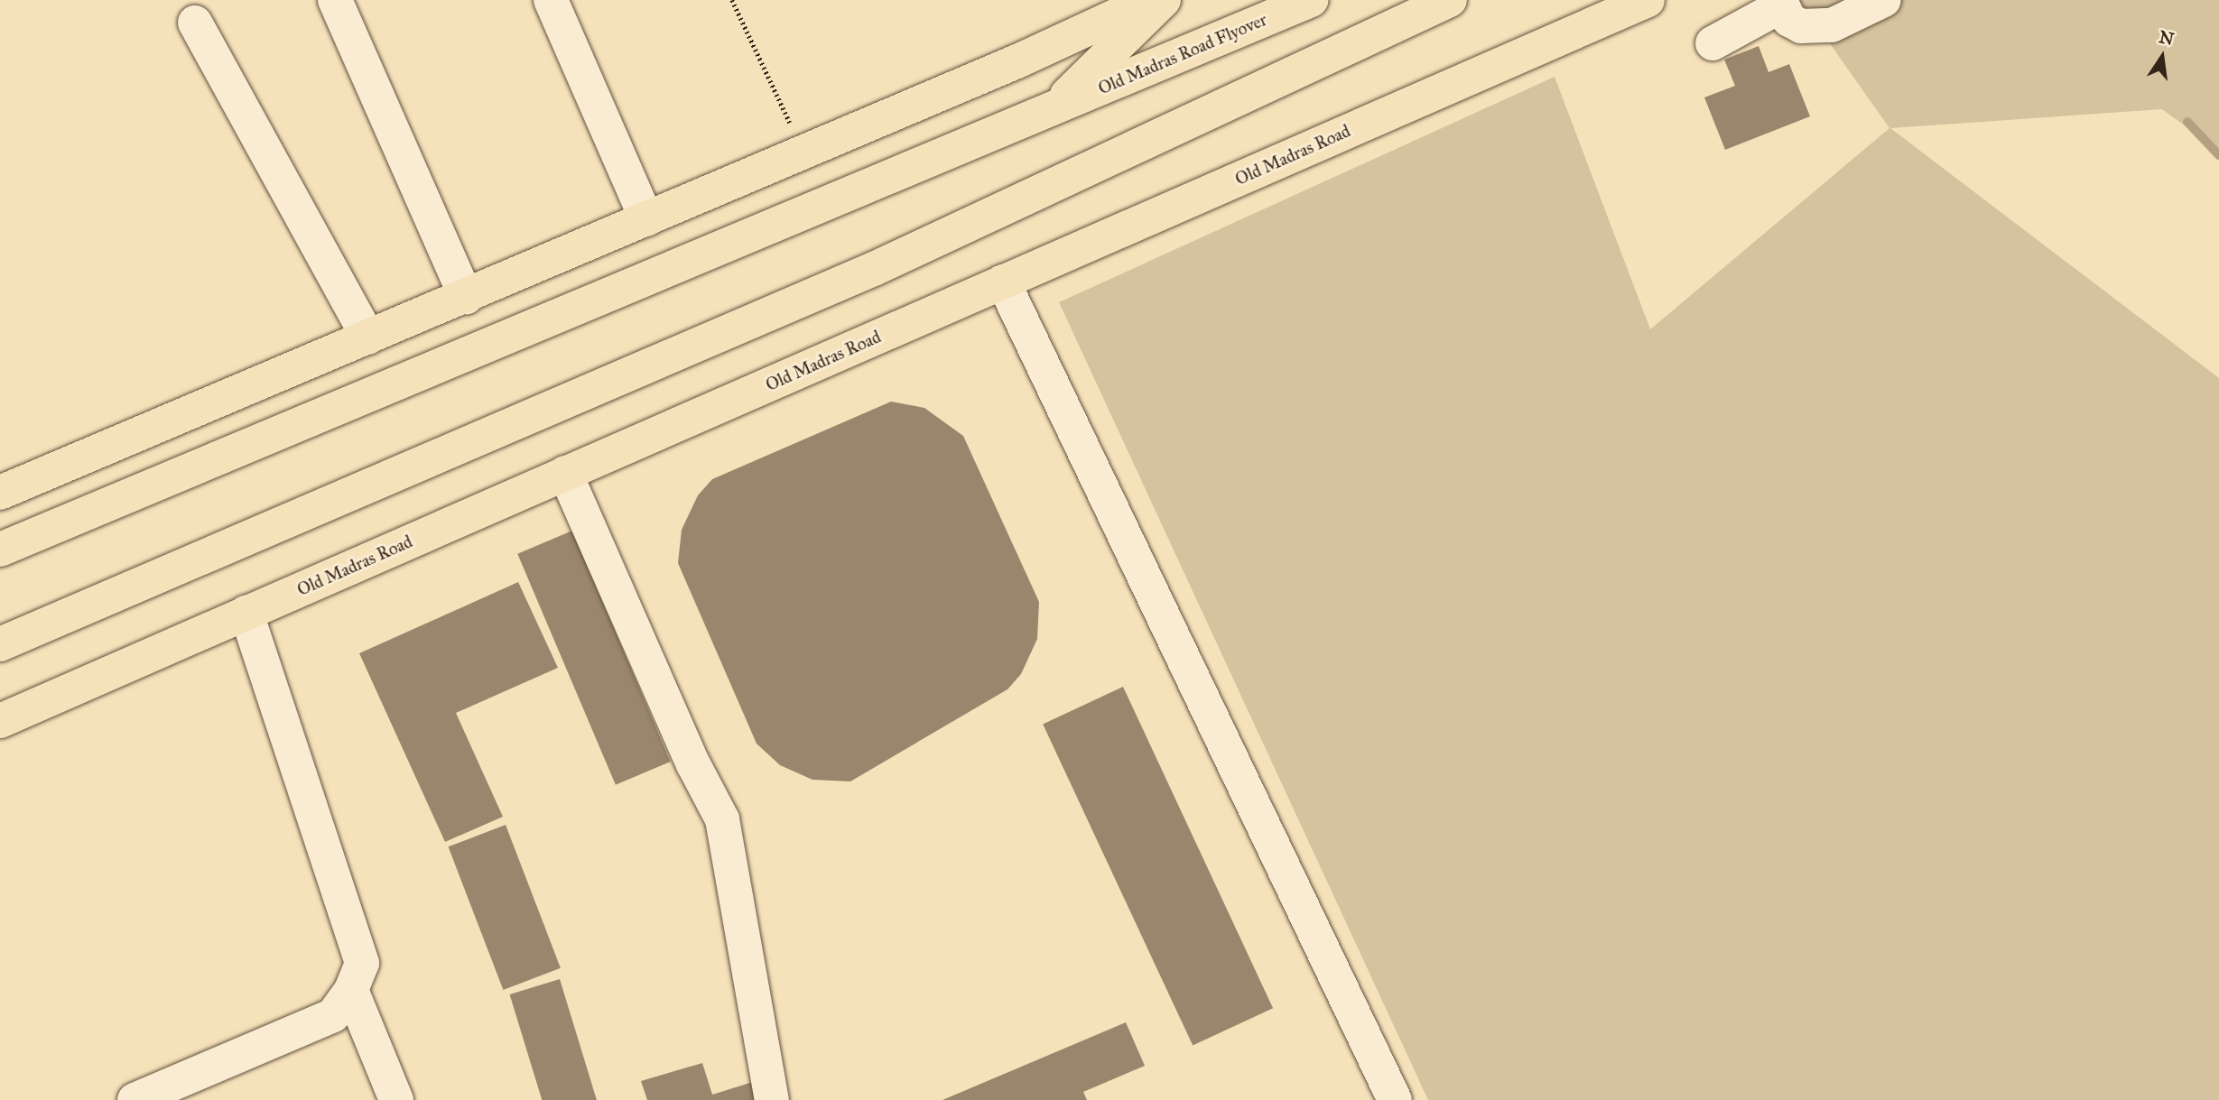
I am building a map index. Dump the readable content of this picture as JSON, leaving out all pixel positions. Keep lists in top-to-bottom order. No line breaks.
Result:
{"streets":{"main road":["Old Madras Road Flyover","Old Madras Road"]},"north":"top"}
